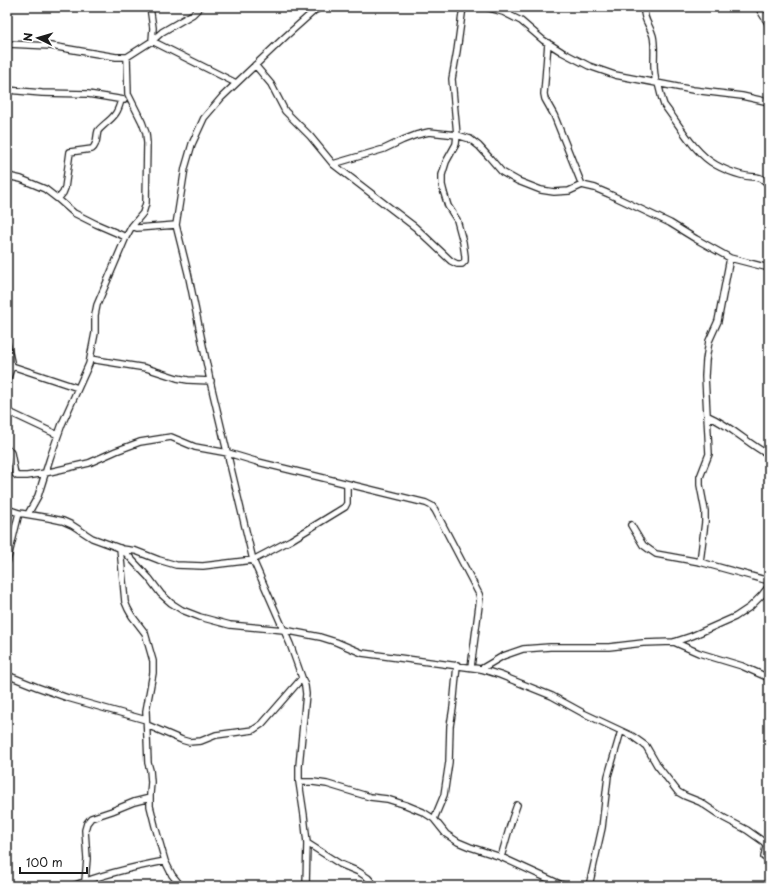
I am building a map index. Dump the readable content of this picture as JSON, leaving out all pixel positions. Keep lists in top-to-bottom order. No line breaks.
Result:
{"scale_bar":"100 m","north":"left"}
